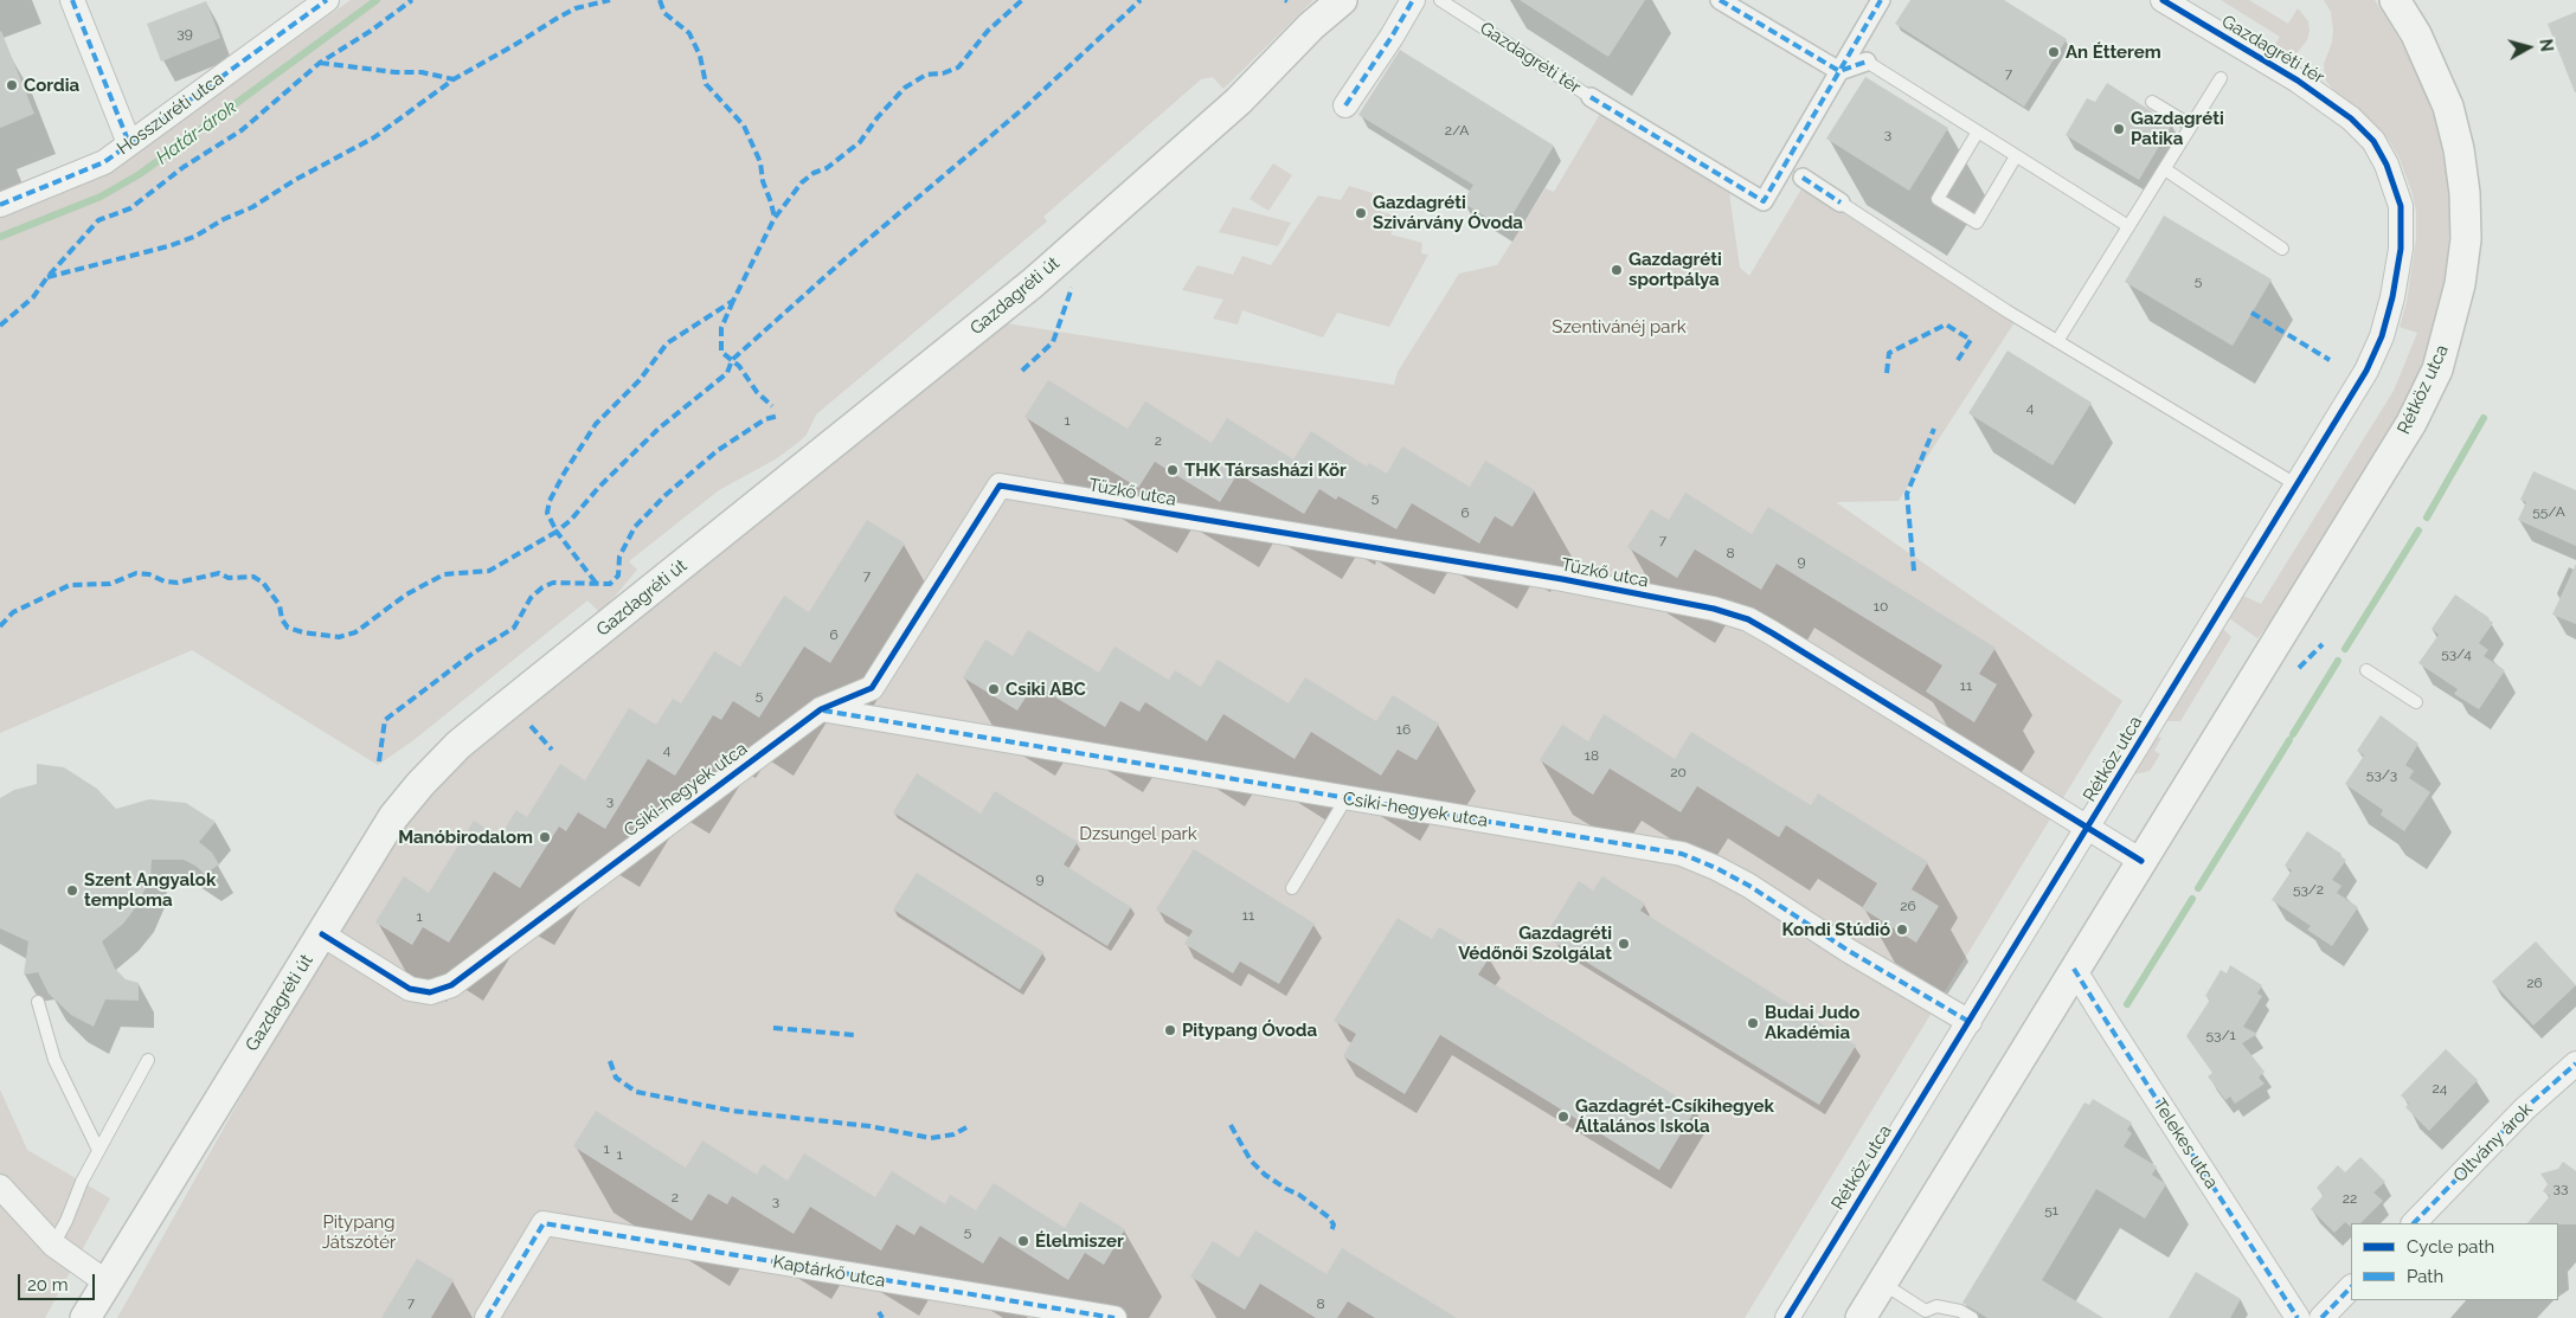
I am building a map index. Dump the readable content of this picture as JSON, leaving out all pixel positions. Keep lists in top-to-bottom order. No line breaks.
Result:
{"streets":{"street":["Gazdagréti tér","Hosszúréti utca","Gazdagréti út","Rétköz utca","Tűzkő utca","Csiki-hegyek utca","Oltvány árok","Telekes utca","Kaptárkő utca"]},"crossings":[["Gazdagréti tér","Rétköz utca"],["Gazdagréti út","Csiki-hegyek utca"],["Rétköz utca","Tűzkő utca"],["Rétköz utca","Csiki-hegyek utca"],["Rétköz utca","Telekes utca"],["Tűzkő utca","Csiki-hegyek utca"]],"water":["Határ-árok"],"parks":["Szentivánéj park","Dzsungel park","Pitypang Játszótér"],"places":["An Étterem","Cordia","Gazdagréti Patika","Gazdagréti Szivárvány Óvoda","Gazdagréti sportpálya","THK Társasházi Kör","Csiki ABC","Manóbirodalom","Szent Angyalok temploma","Kondi Stúdió","Gazdagréti Védőnői Szolgálat","Budai Judo Akadémia","Pitypang Óvoda","Gazdagrét-Csíkihegyek Általános Iskola","Élelmiszer"],"house_numbers":["39","7","2/A","3","5","4","1","2","5","55/A","6","7","8","9","7","10","6","53/4","11","5","16","4","18","20","53/3","3","9","53/2","26","11","1","26","53/1","24","1","1","33","2","22","3","51","5","7","8"],"legend":["Cycle path","Path"],"scale_bar":"20 m","north":"right"}
